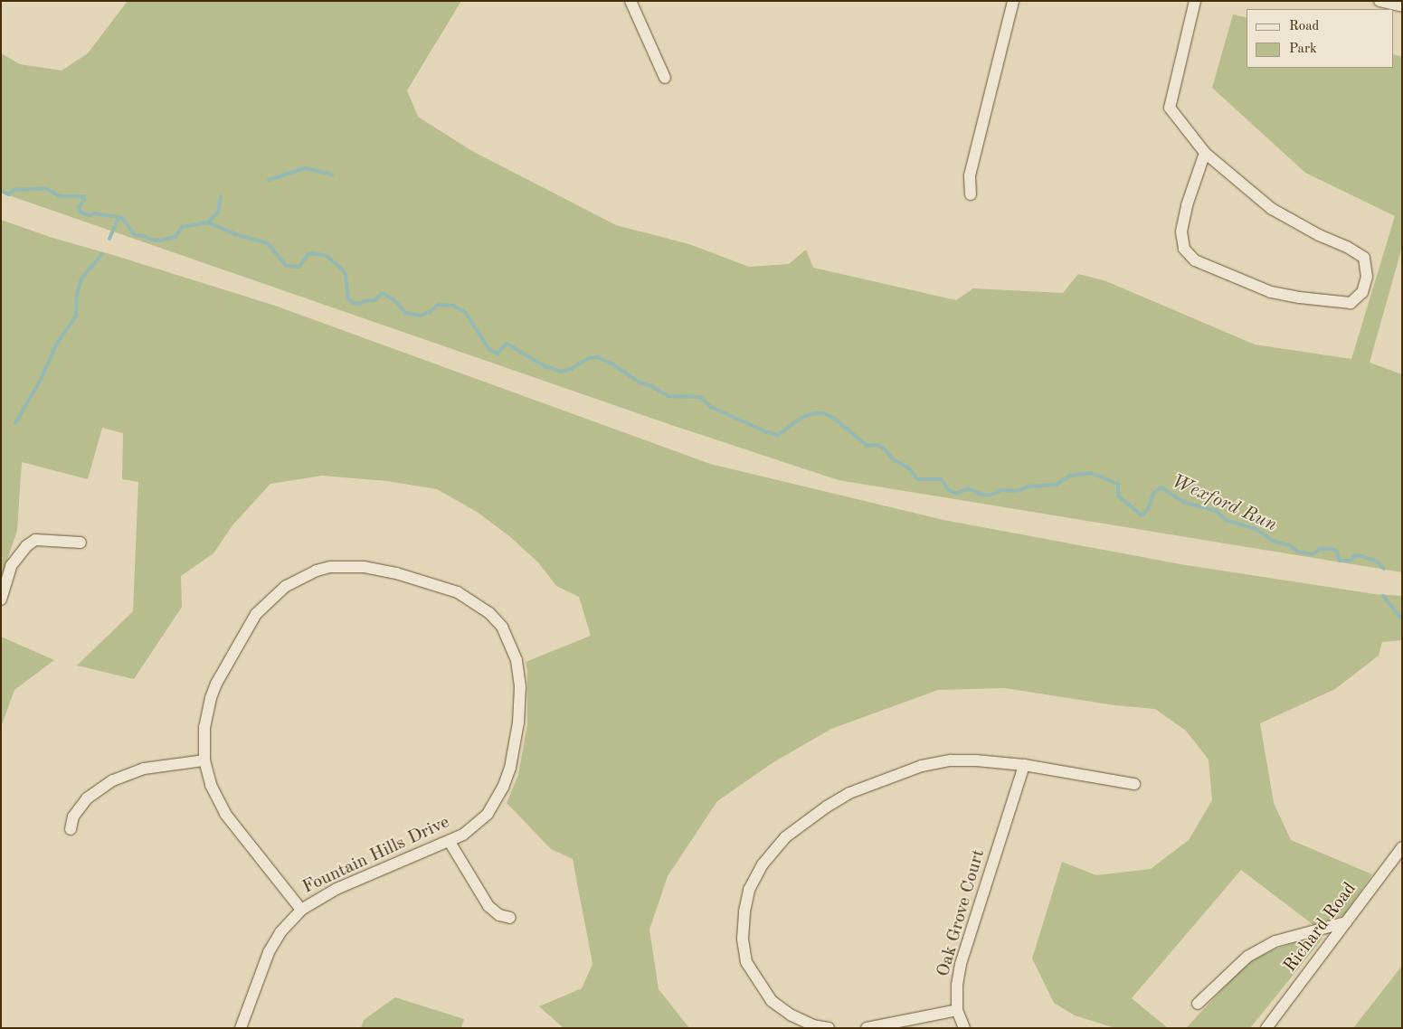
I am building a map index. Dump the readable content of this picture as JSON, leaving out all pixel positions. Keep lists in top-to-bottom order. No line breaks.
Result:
{"streets":{"street":["Fountain Hills Drive","Oak Grove Court","Richard Road"]},"water":["Wexford Run"],"legend":["Road","Park"]}
